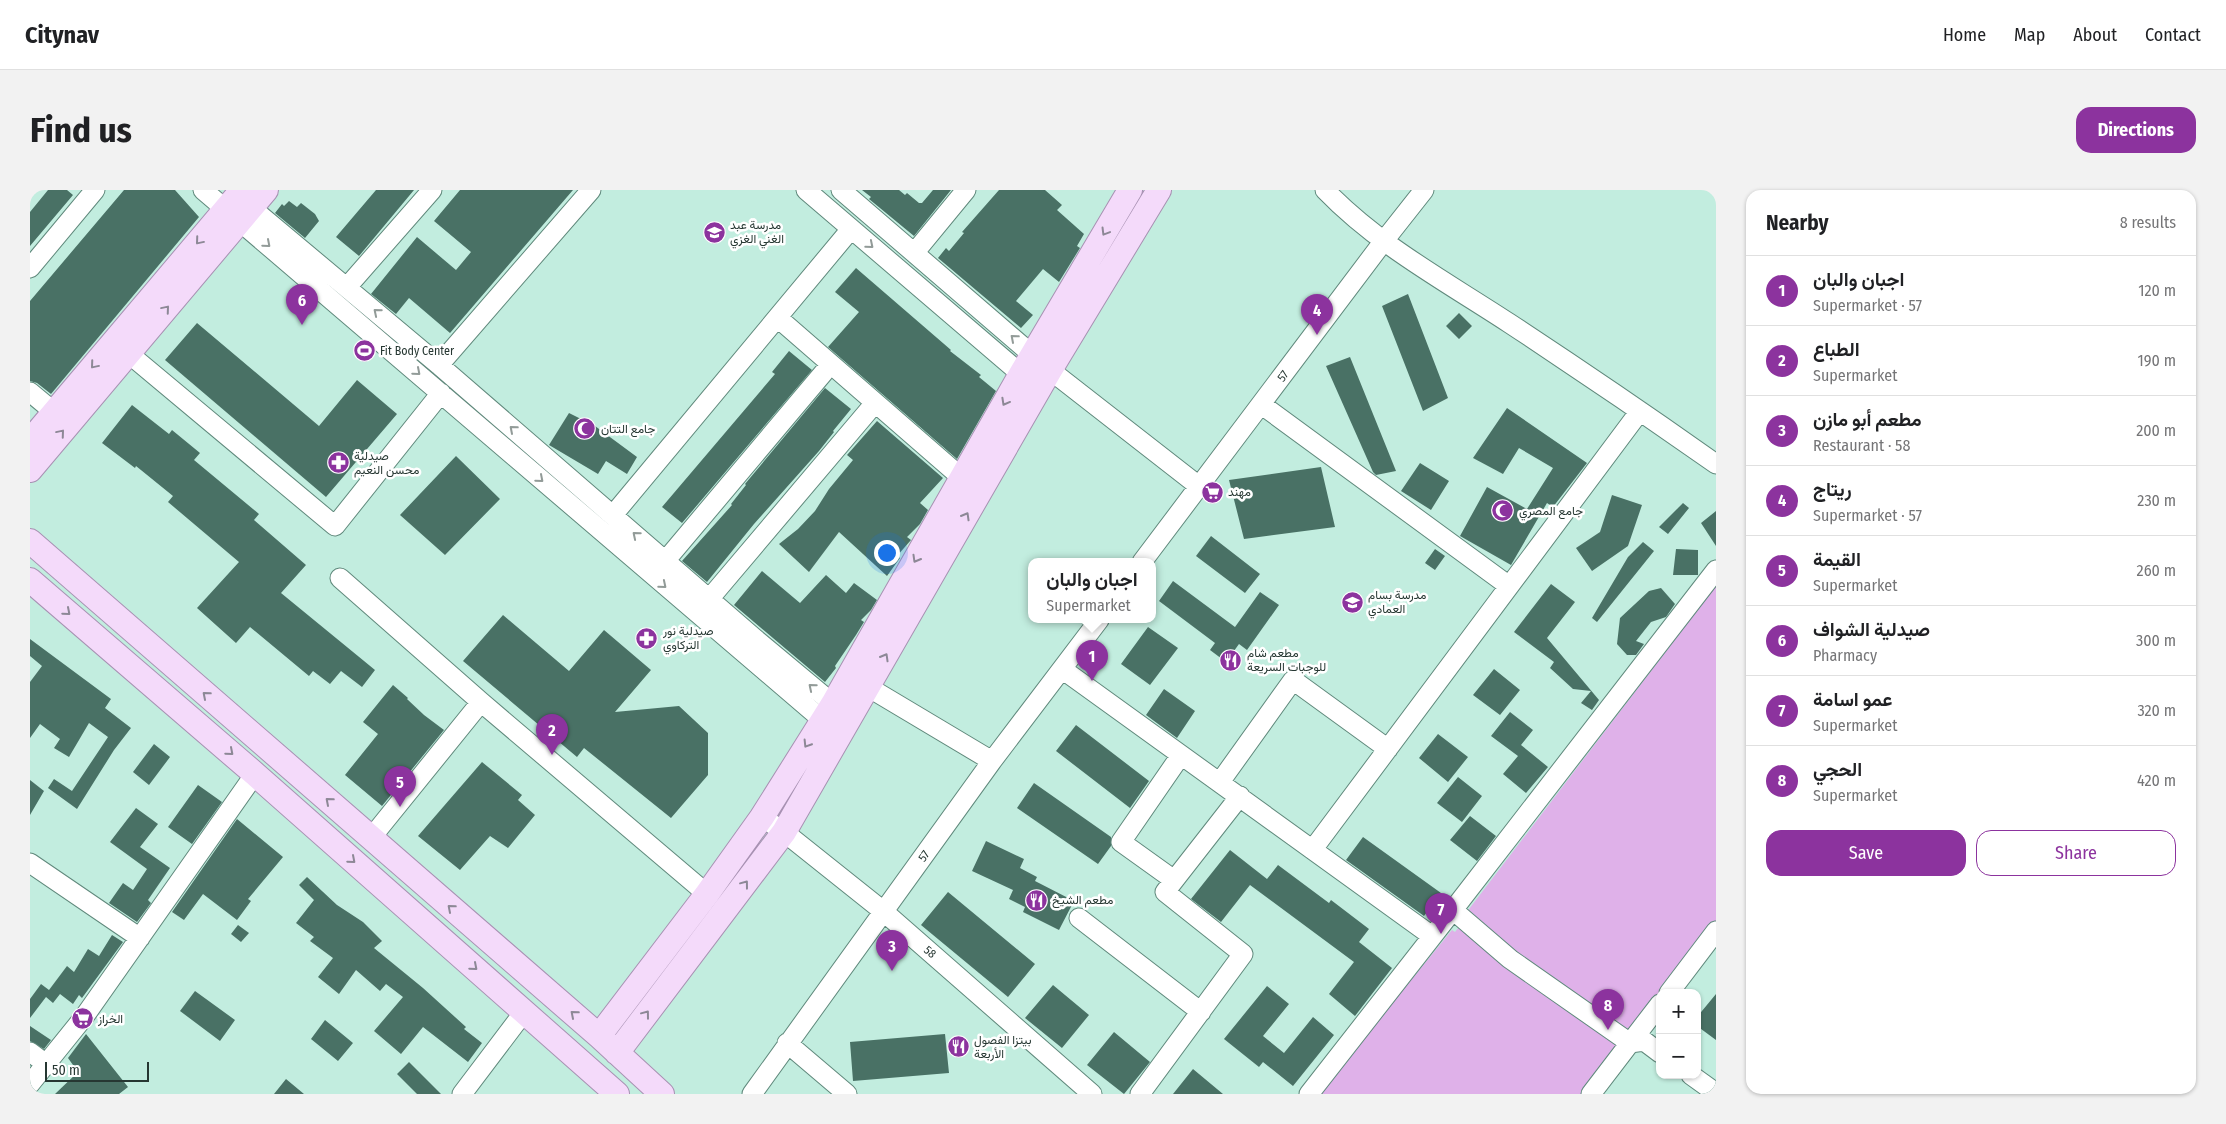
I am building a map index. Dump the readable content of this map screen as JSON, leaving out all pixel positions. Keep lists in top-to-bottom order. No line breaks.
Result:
{"streets":{"street":["57","58"]},"crossings":[["57","58"]],"places":{"school or university":["مدرسة عبد الغني الغزي","مدرسة بسام العمادي"],"sports":["Fit Body Center"],"mosque":["جامع التتان","جامع المصري"],"pharmacy":["صيدلية محسن النعيم","صيدلية نور التركاوي"],"supermarket":["مهند","الخراز"],"restaurant":["مطعم شام للوجبات السريعة","مطعم الشيخ","بيتزا الفصول الأربعة"]},"scale_bar":"50 m","page":{"header":"Citynav","nav":["Home","Map","About","Contact"],"buttons":["Directions",["Save","Share"]],"title":"Find us","heading":["Nearby","8 results"],"list":[{"mark":"1","name":"اجبان والبان","note":"Supermarket · 57","value":"120 m"},{"mark":"2","name":"الطباع","note":"Supermarket","value":"190 m"},{"mark":"3","name":"مطعم أبو مازن","note":"Restaurant · 58","value":"200 m"},{"mark":"4","name":"ريتاج","note":"Supermarket · 57","value":"230 m"},{"mark":"5","name":"القيمة","note":"Supermarket","value":"260 m"},{"mark":"6","name":"صيدلية الشواف","note":"Pharmacy","value":"300 m"},{"mark":"7","name":"عمو اسامة","note":"Supermarket","value":"320 m"},{"mark":"8","name":"الحجي","note":"Supermarket","value":"420 m"}],"pins":["6","4","1","2","5","7","3","8"],"popup":["اجبان والبان","Supermarket"],"map_buttons":["+","−"],"scale":"50 m"}}
